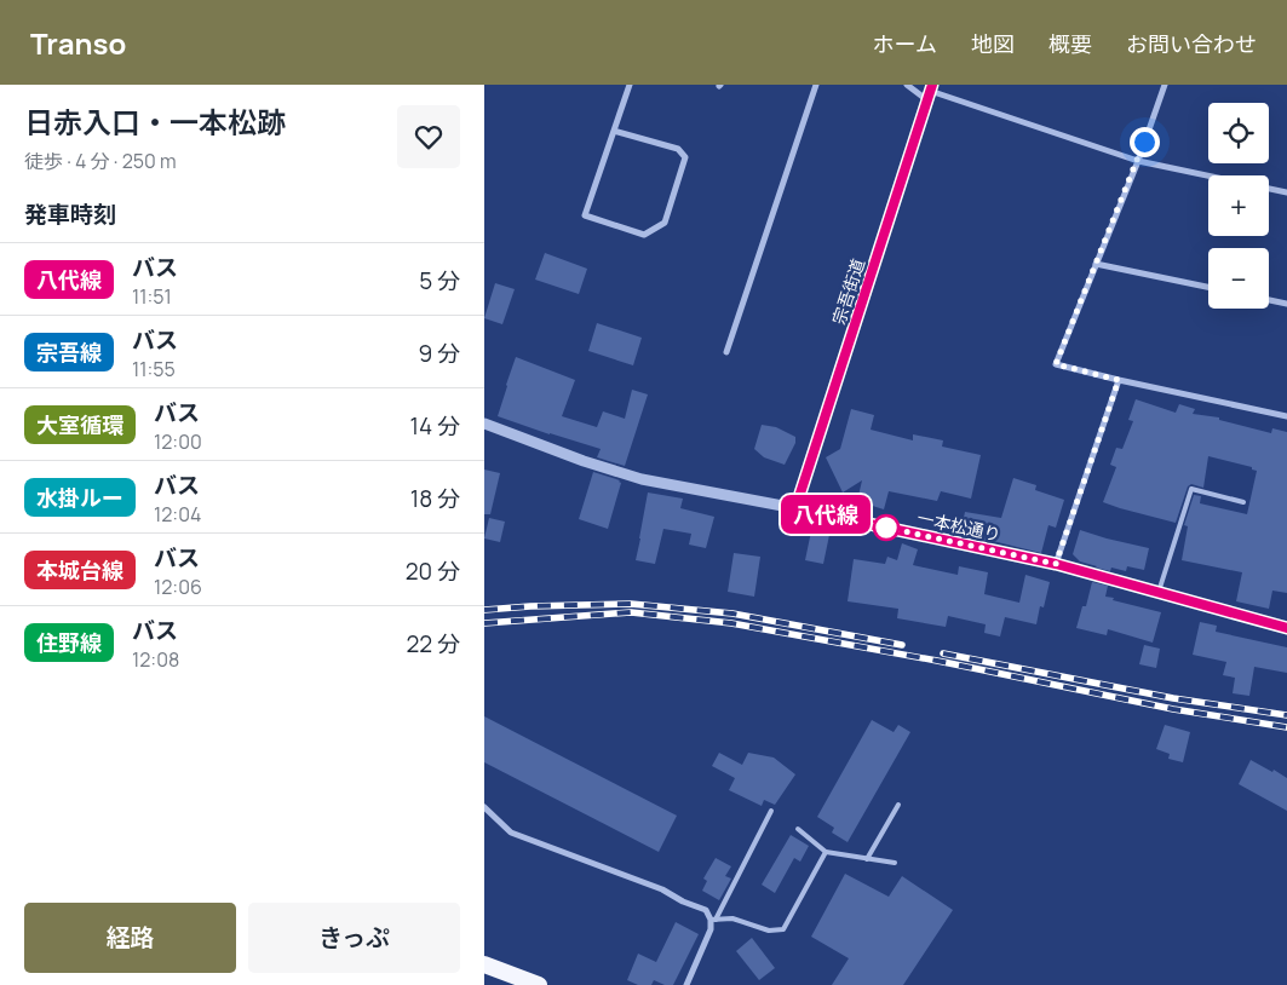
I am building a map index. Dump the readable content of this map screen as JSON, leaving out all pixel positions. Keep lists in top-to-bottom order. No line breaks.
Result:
{"streets":{"street":["宗吾街道","一本松通り"]},"crossings":[["宗吾街道","一本松通り"]],"lines":["bus line 八代線"],"page":{"header":"Transo","nav":["ホーム","地図","概要","お問い合わせ"],"heading":[["日赤入口・一本松跡","徒歩 · 4 分 · 250 m"],"発車時刻"],"on_map":"八代線","map_buttons":["+","−"],"list":[{"mark":"八代線","name":"バス","note":"11:51","value":"5 分"},{"mark":"宗吾線","name":"バス","note":"11:55","value":"9 分"},{"mark":"大室循環","name":"バス","note":"12:00","value":"14 分"},{"mark":"水掛ルー","name":"バス","note":"12:04","value":"18 分"},{"mark":"本城台線","name":"バス","note":"12:06","value":"20 分"},{"mark":"住野線","name":"バス","note":"12:08","value":"22 分"}],"buttons":["経路","きっぷ"]}}
